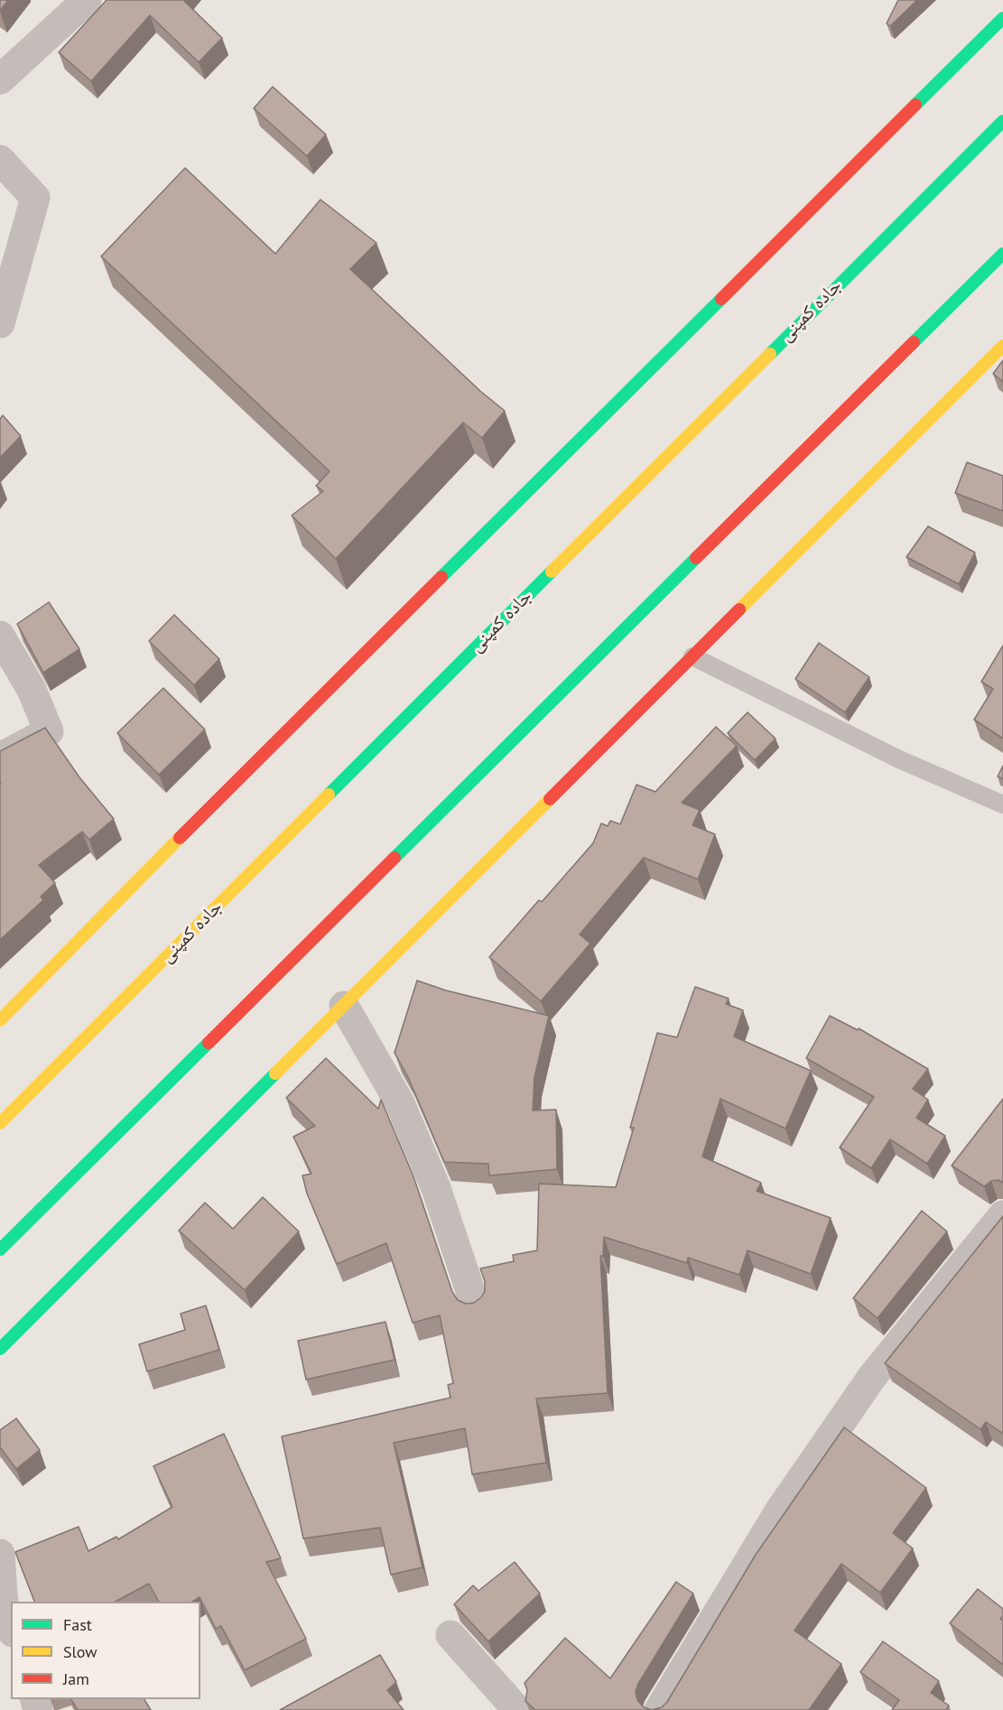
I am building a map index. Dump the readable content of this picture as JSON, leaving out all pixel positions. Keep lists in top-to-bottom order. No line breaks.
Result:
{"streets":{"main road":["جاده کمپنی"]},"legend":["Fast","Slow","Jam"]}
